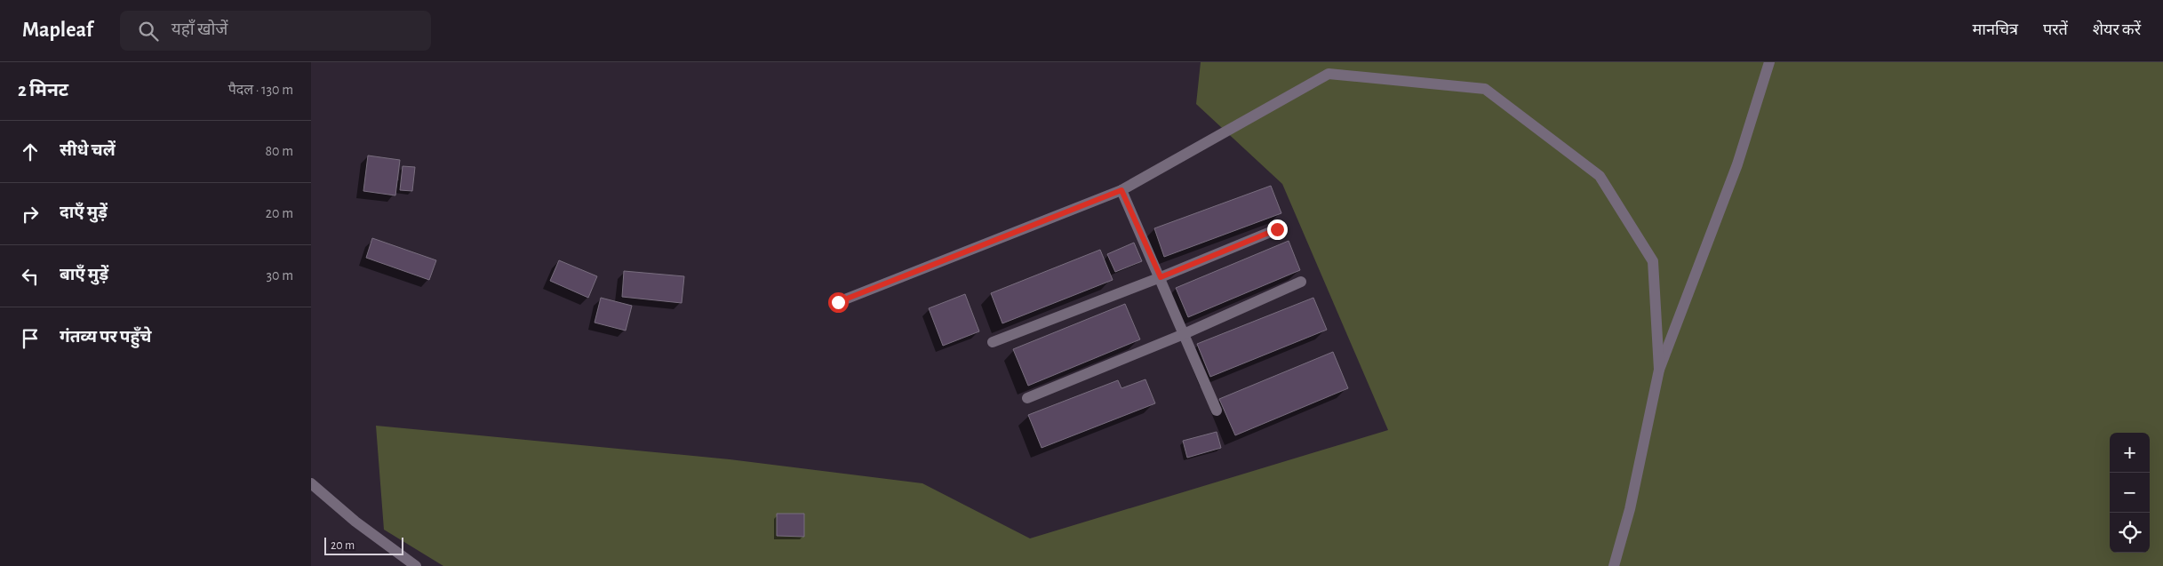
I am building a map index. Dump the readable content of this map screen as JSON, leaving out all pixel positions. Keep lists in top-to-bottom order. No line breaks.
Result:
{"scale_bar":"20 m","page":{"header":"Mapleaf","search":"यहाँ खोजें","nav":["मानचित्र","परतें","शेयर करें"],"heading":["2 मिनट","पैदल · 130 m"],"list":[["सीधे चलें","80 m"],["दाएँ मुड़ें","20 m"],["बाएँ मुड़ें","30 m"],"गंतव्य पर पहुँचे"],"map_buttons":["+","−"],"scale":"20 m"}}
